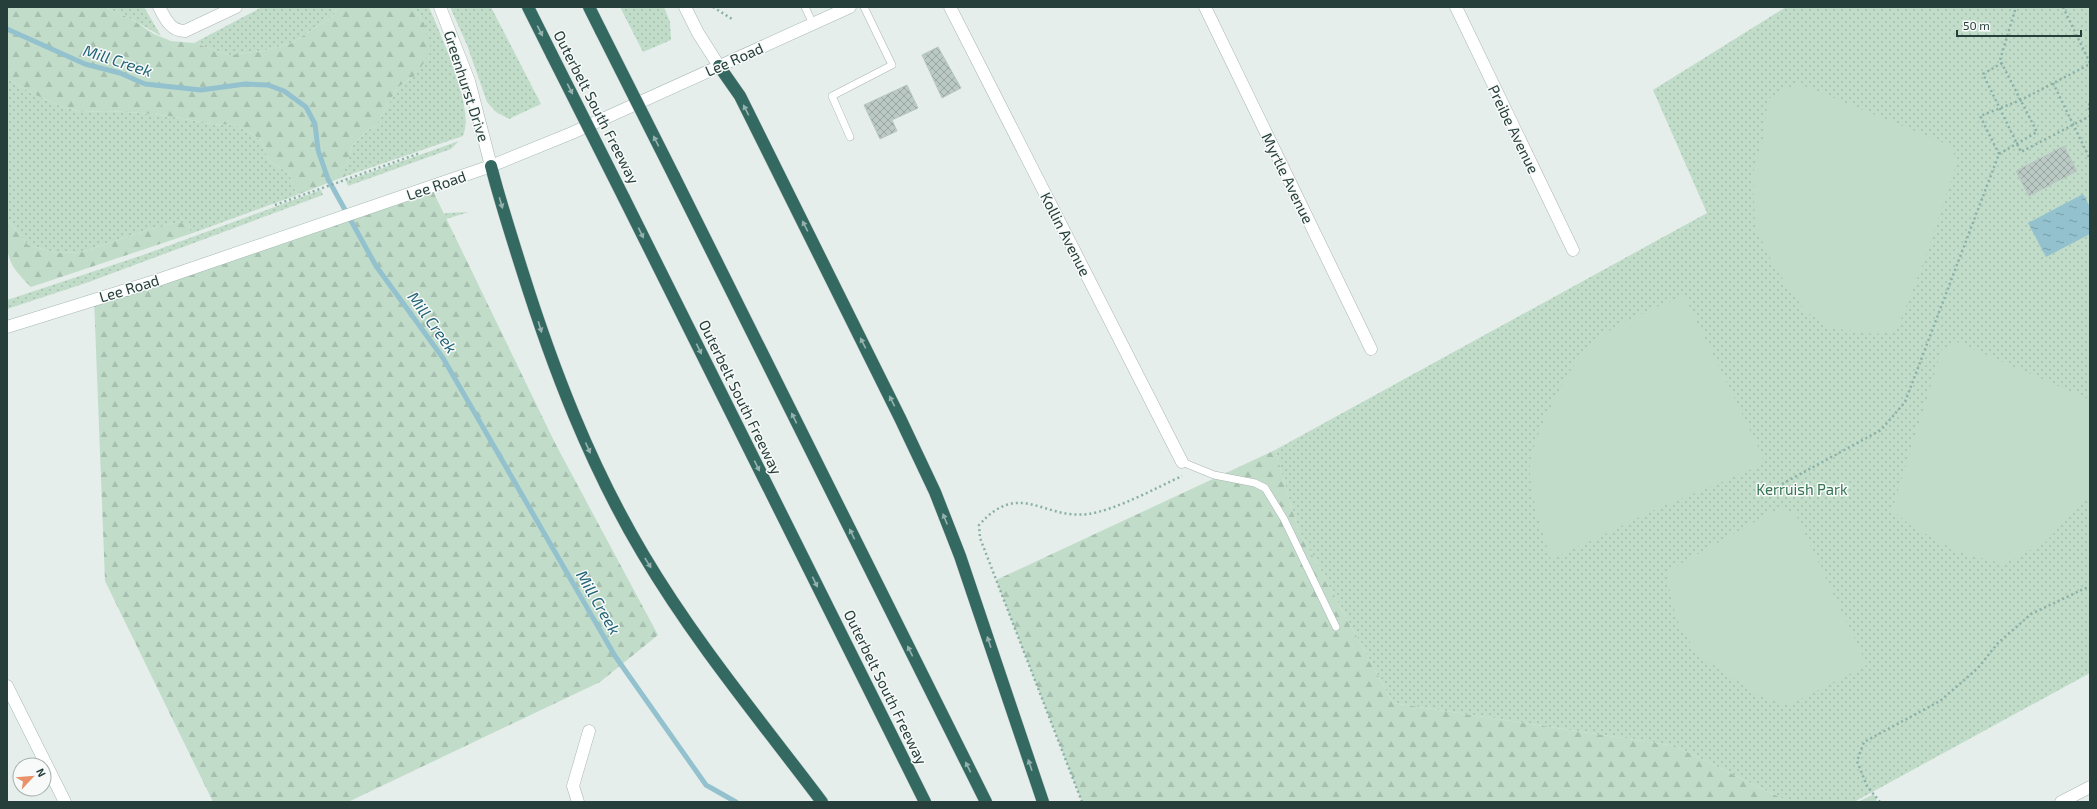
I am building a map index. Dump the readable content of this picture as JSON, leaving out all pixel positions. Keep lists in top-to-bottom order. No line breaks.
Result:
{"streets":{"highway":["Outerbelt South Freeway"],"street":["Lee Road","Greenhurst Drive","Preibe Avenue","Myrtle Avenue","Kollin Avenue"]},"crossings":[["Lee Road","Greenhurst Drive"]],"water":["Mill Creek"],"parks":["Kerruish Park"],"scale_bar":"50 m","north":"top right"}
